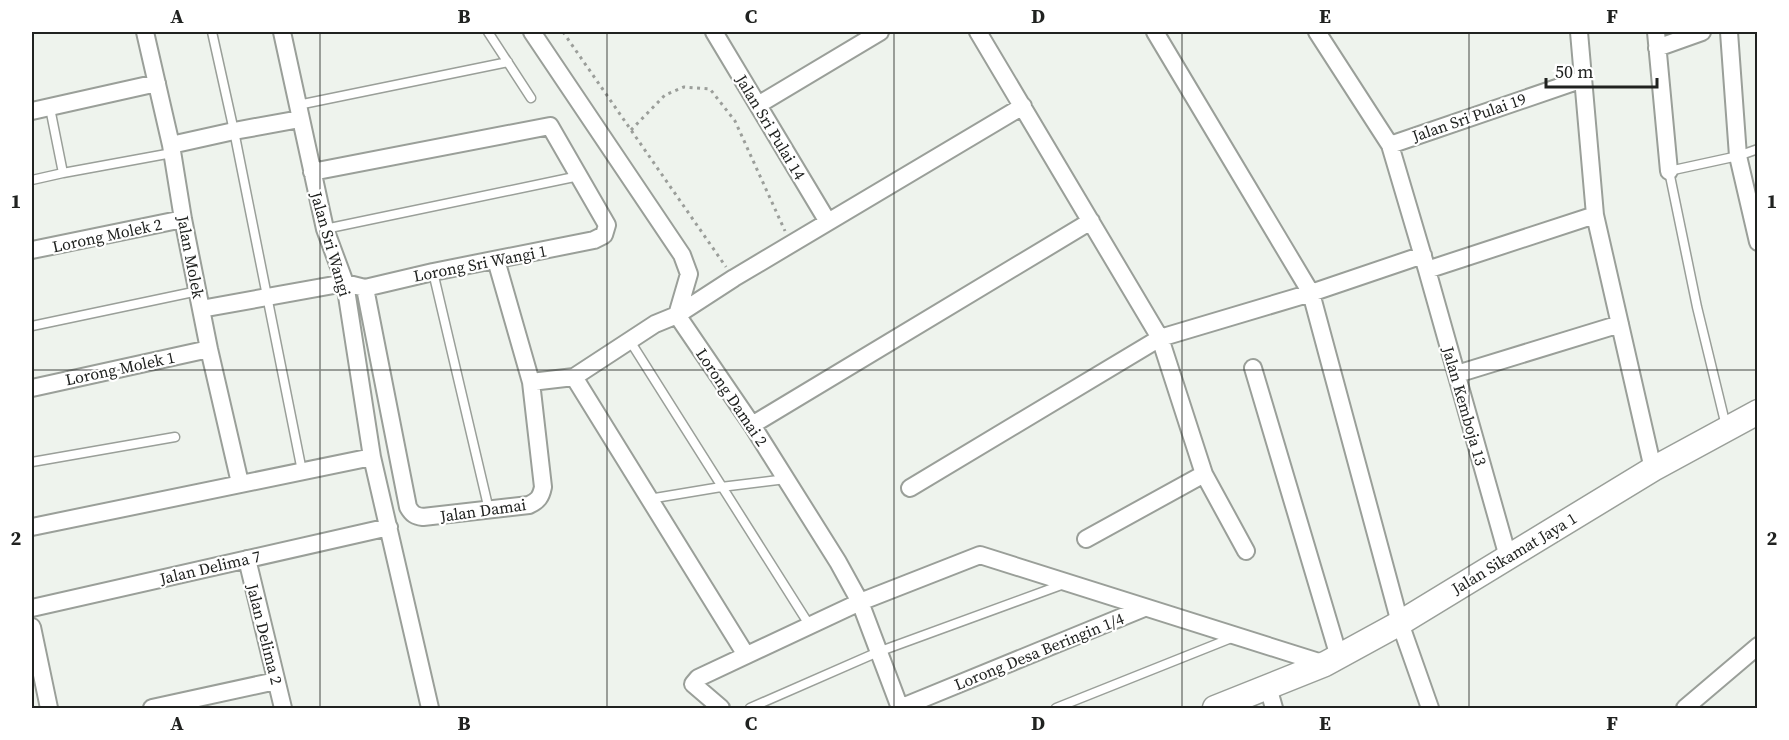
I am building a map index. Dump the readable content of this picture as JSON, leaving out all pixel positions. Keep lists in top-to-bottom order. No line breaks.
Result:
{"streets":{"main road":["Jalan Sikamat Jaya 1"],"street":["Jalan Sri Pulai 19","Jalan Sri Pulai 14","Lorong Molek 2","Jalan Sri Wangi","Jalan Molek","Lorong Sri Wangi 1","Lorong Molek 1","Lorong Damai 2","Jalan Kemboja 13","Jalan Damai","Jalan Delima 7","Jalan Delima 2","Lorong Desa Beringin 1/4"]},"crossings":[["Jalan Sri Pulai 19","Jalan Kemboja 13"],["Lorong Molek 2","Jalan Molek"],["Jalan Sri Wangi","Lorong Sri Wangi 1"],["Jalan Sri Wangi","Jalan Delima 7"],["Jalan Molek","Lorong Molek 1"],["Lorong Sri Wangi 1","Jalan Damai"],["Lorong Damai 2","Lorong Desa Beringin 1/4"],["Jalan Kemboja 13","Jalan Sikamat Jaya 1"],["Jalan Delima 7","Jalan Delima 2"]],"scale_bar":"50 m","grid":{"columns":["A","B","C","D","E","F"],"rows":["1","2"]}}
